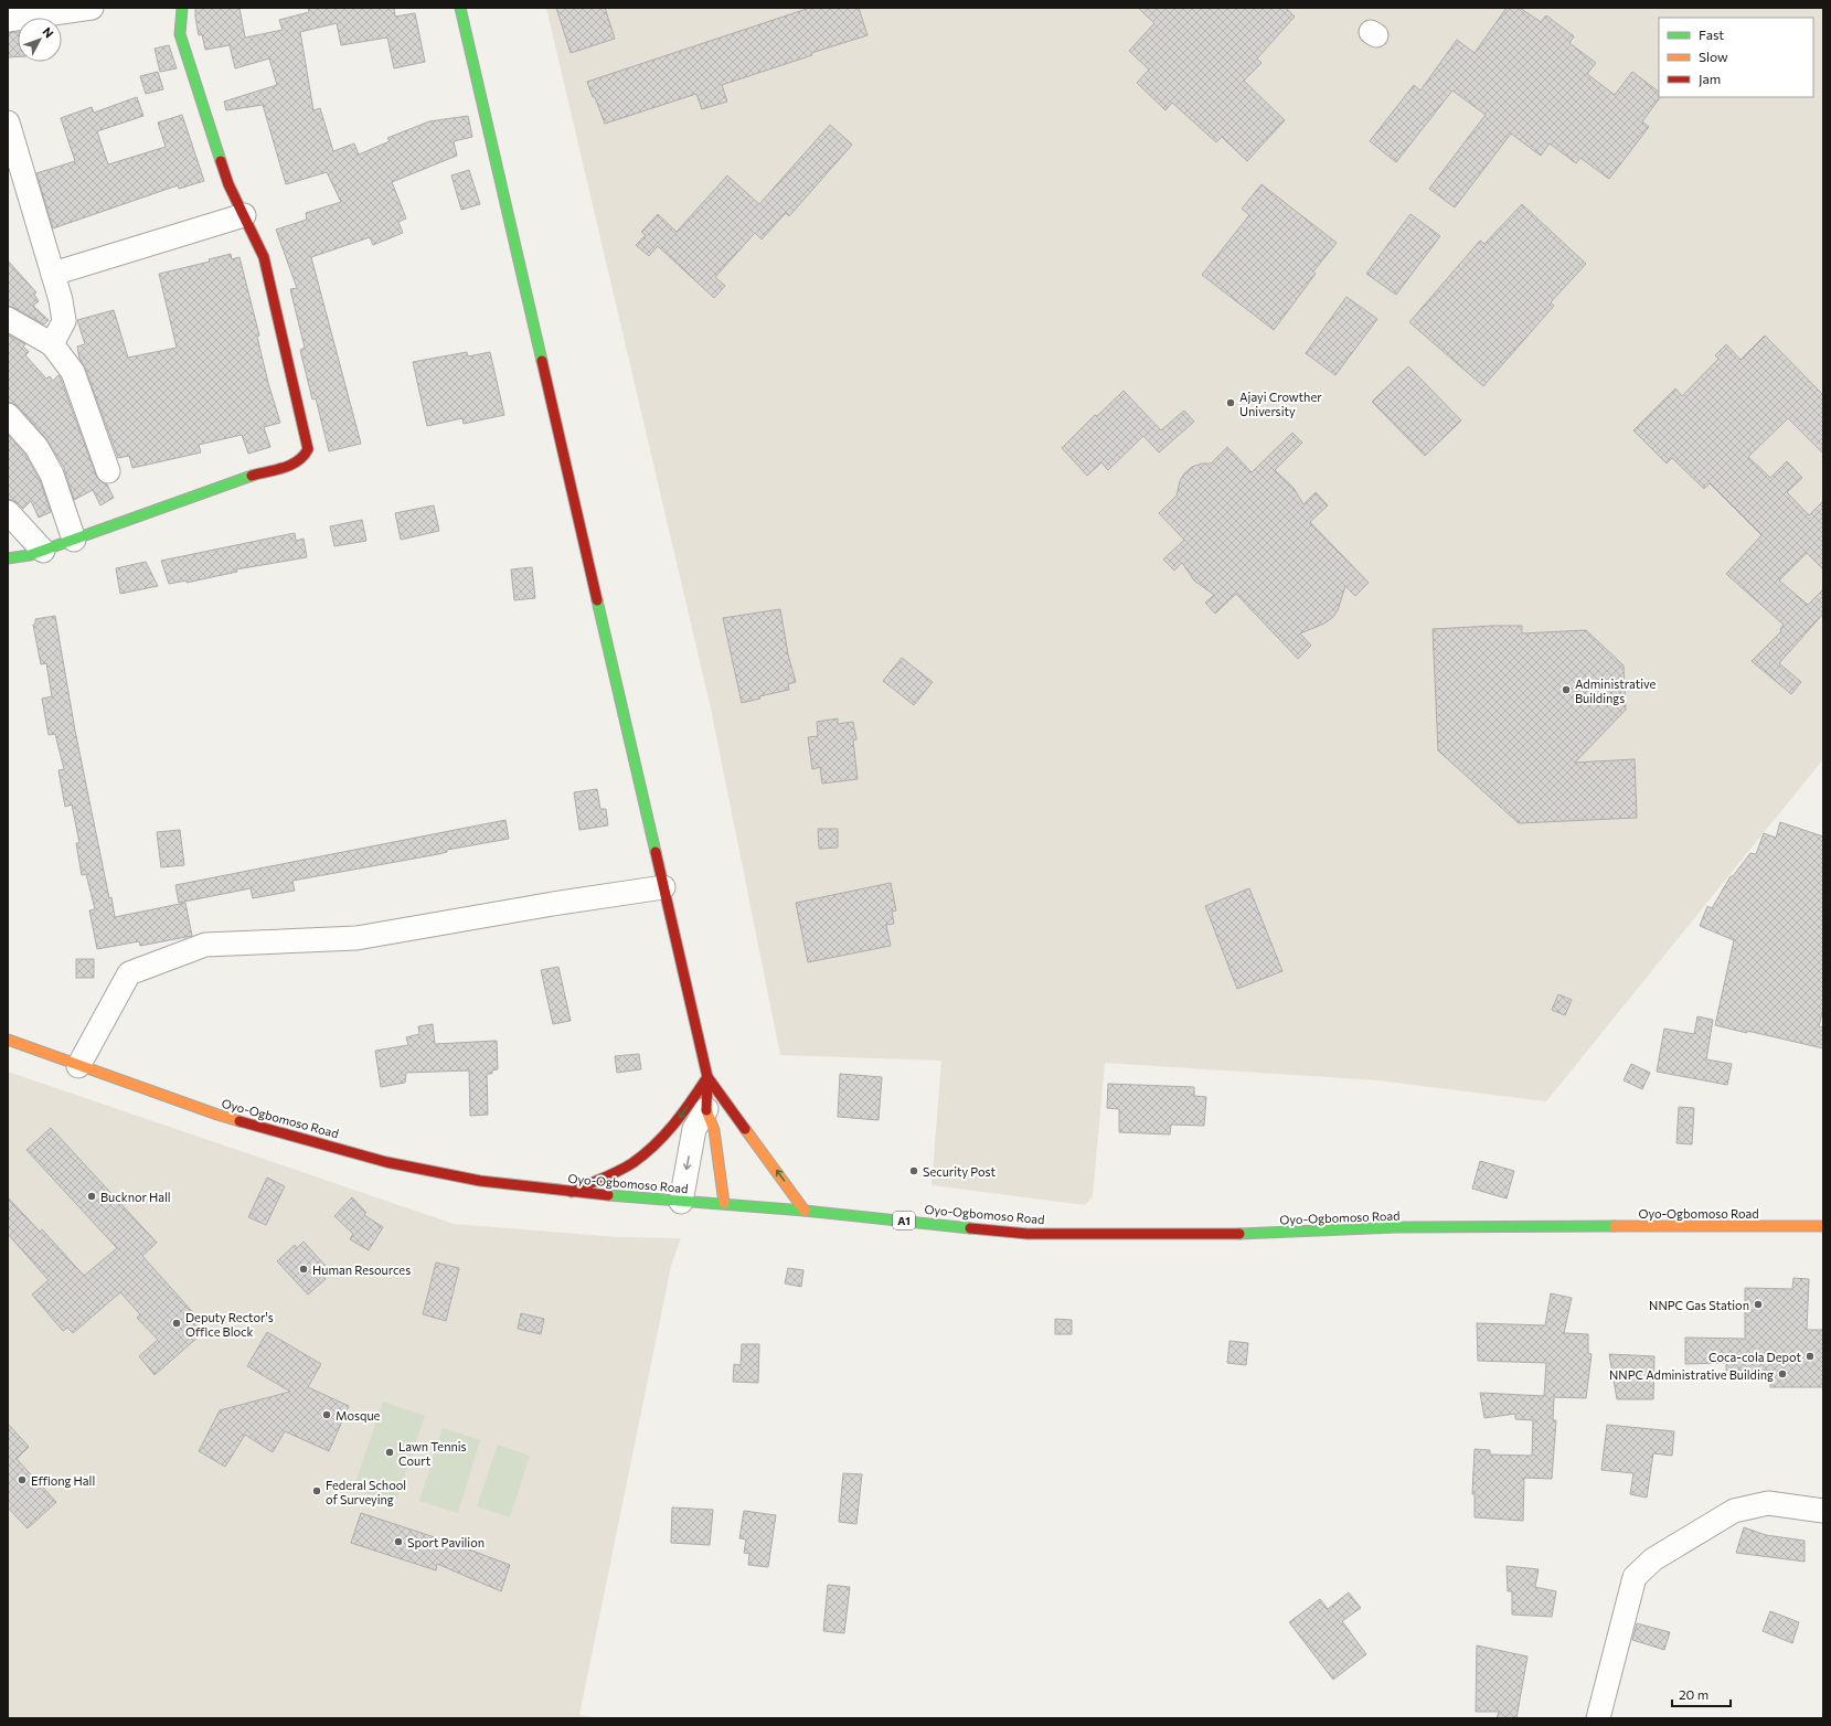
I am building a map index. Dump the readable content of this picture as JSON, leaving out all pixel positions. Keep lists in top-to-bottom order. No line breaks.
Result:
{"streets":{"main road":["Oyo-Ogbomoso Road","A1"]},"places":["Ajayi Crowther University","Administrative Buildings","Security Post","Bucknor Hall","Human Resources","NNPC Gas Station","Deputy Rector's Office Block","Coca-cola Depot","NNPC Administrative Building","Mosque","Lawn Tennis Court","Effiong Hall","Federal School of Surveying","Sport Pavilion"],"legend":["Fast","Slow","Jam"],"scale_bar":"20 m","north":"top right"}
